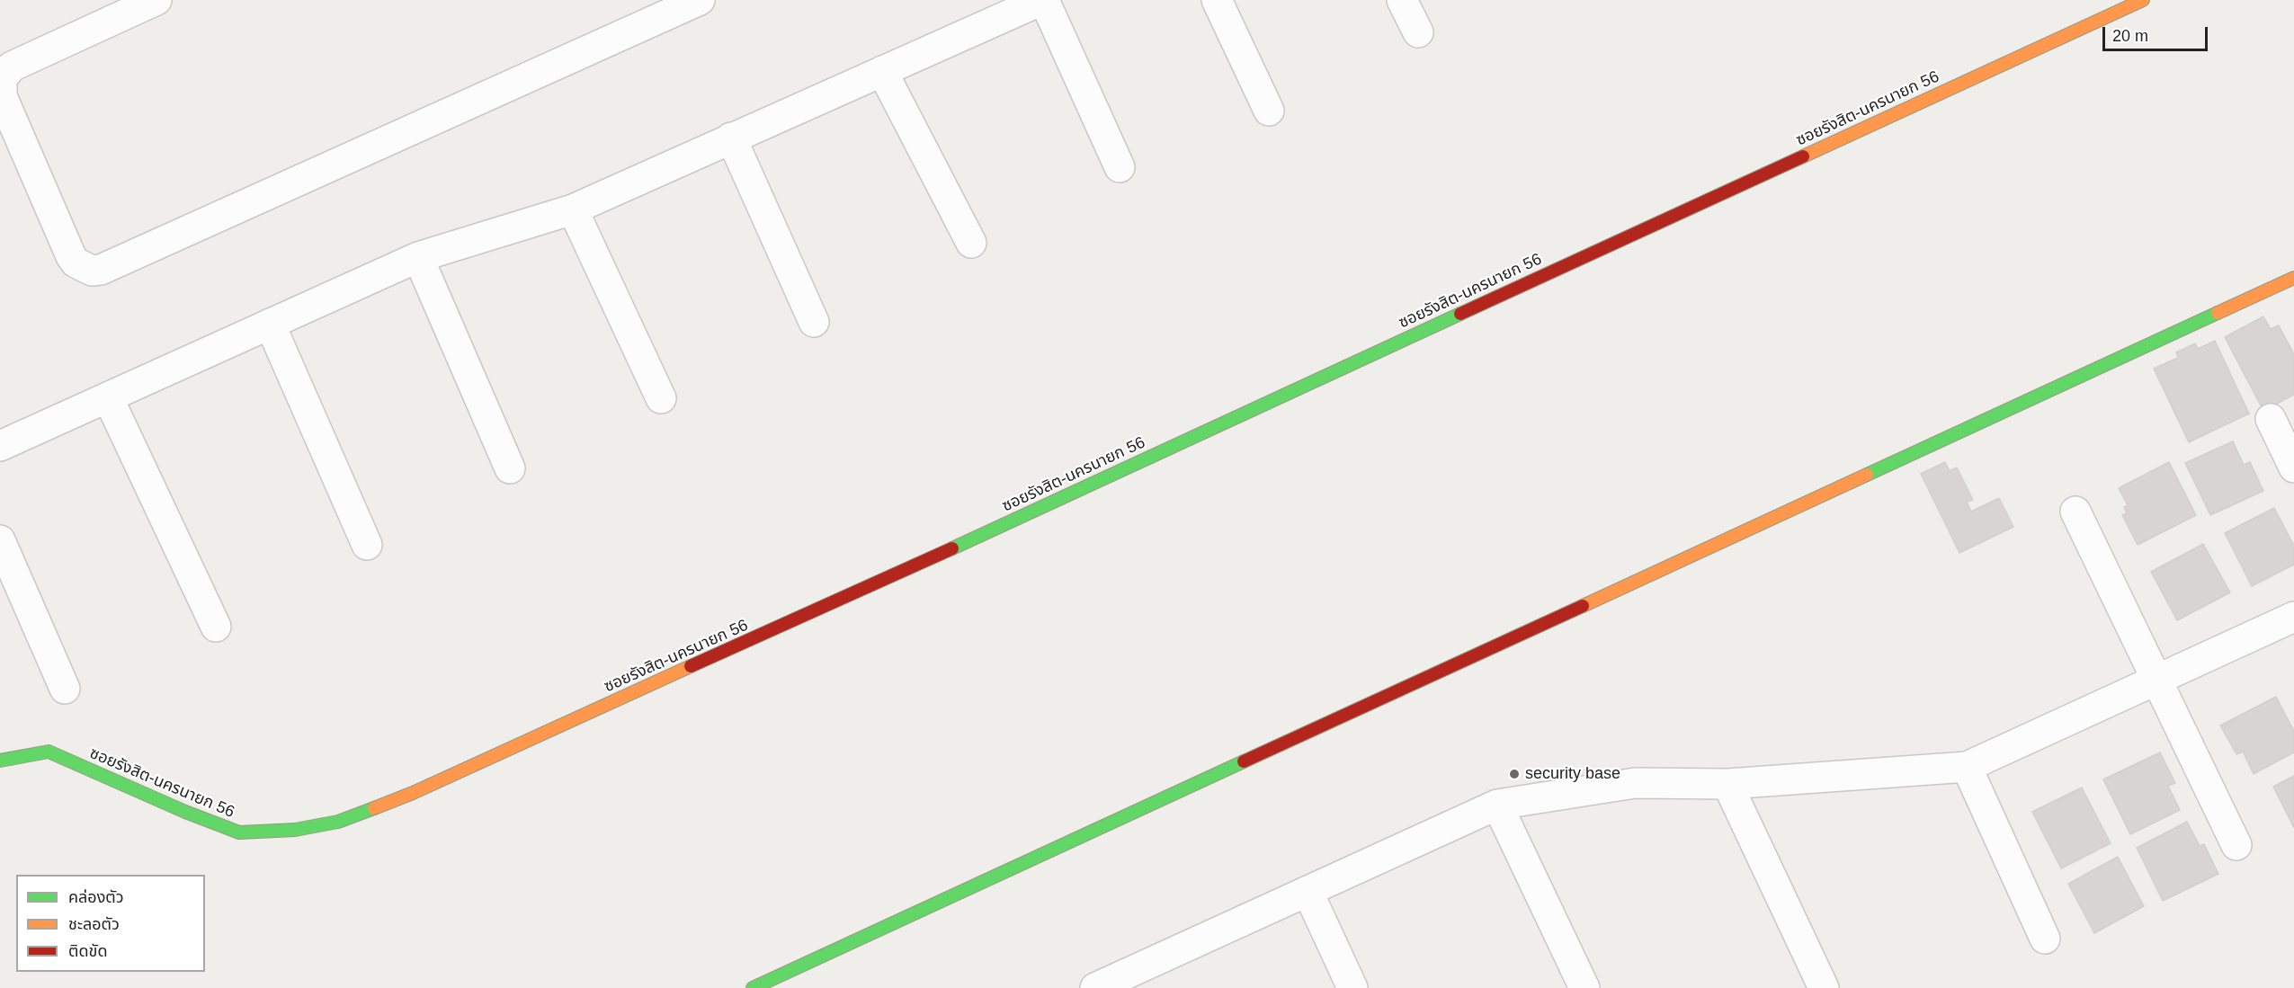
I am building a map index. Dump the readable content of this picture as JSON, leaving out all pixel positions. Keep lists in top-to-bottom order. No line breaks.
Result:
{"streets":{"street":["ซอยรังสิต-นครนายก 56"]},"places":["security base"],"legend":["คล่องตัว","ชะลอตัว","ติดขัด"],"scale_bar":"20 m"}
